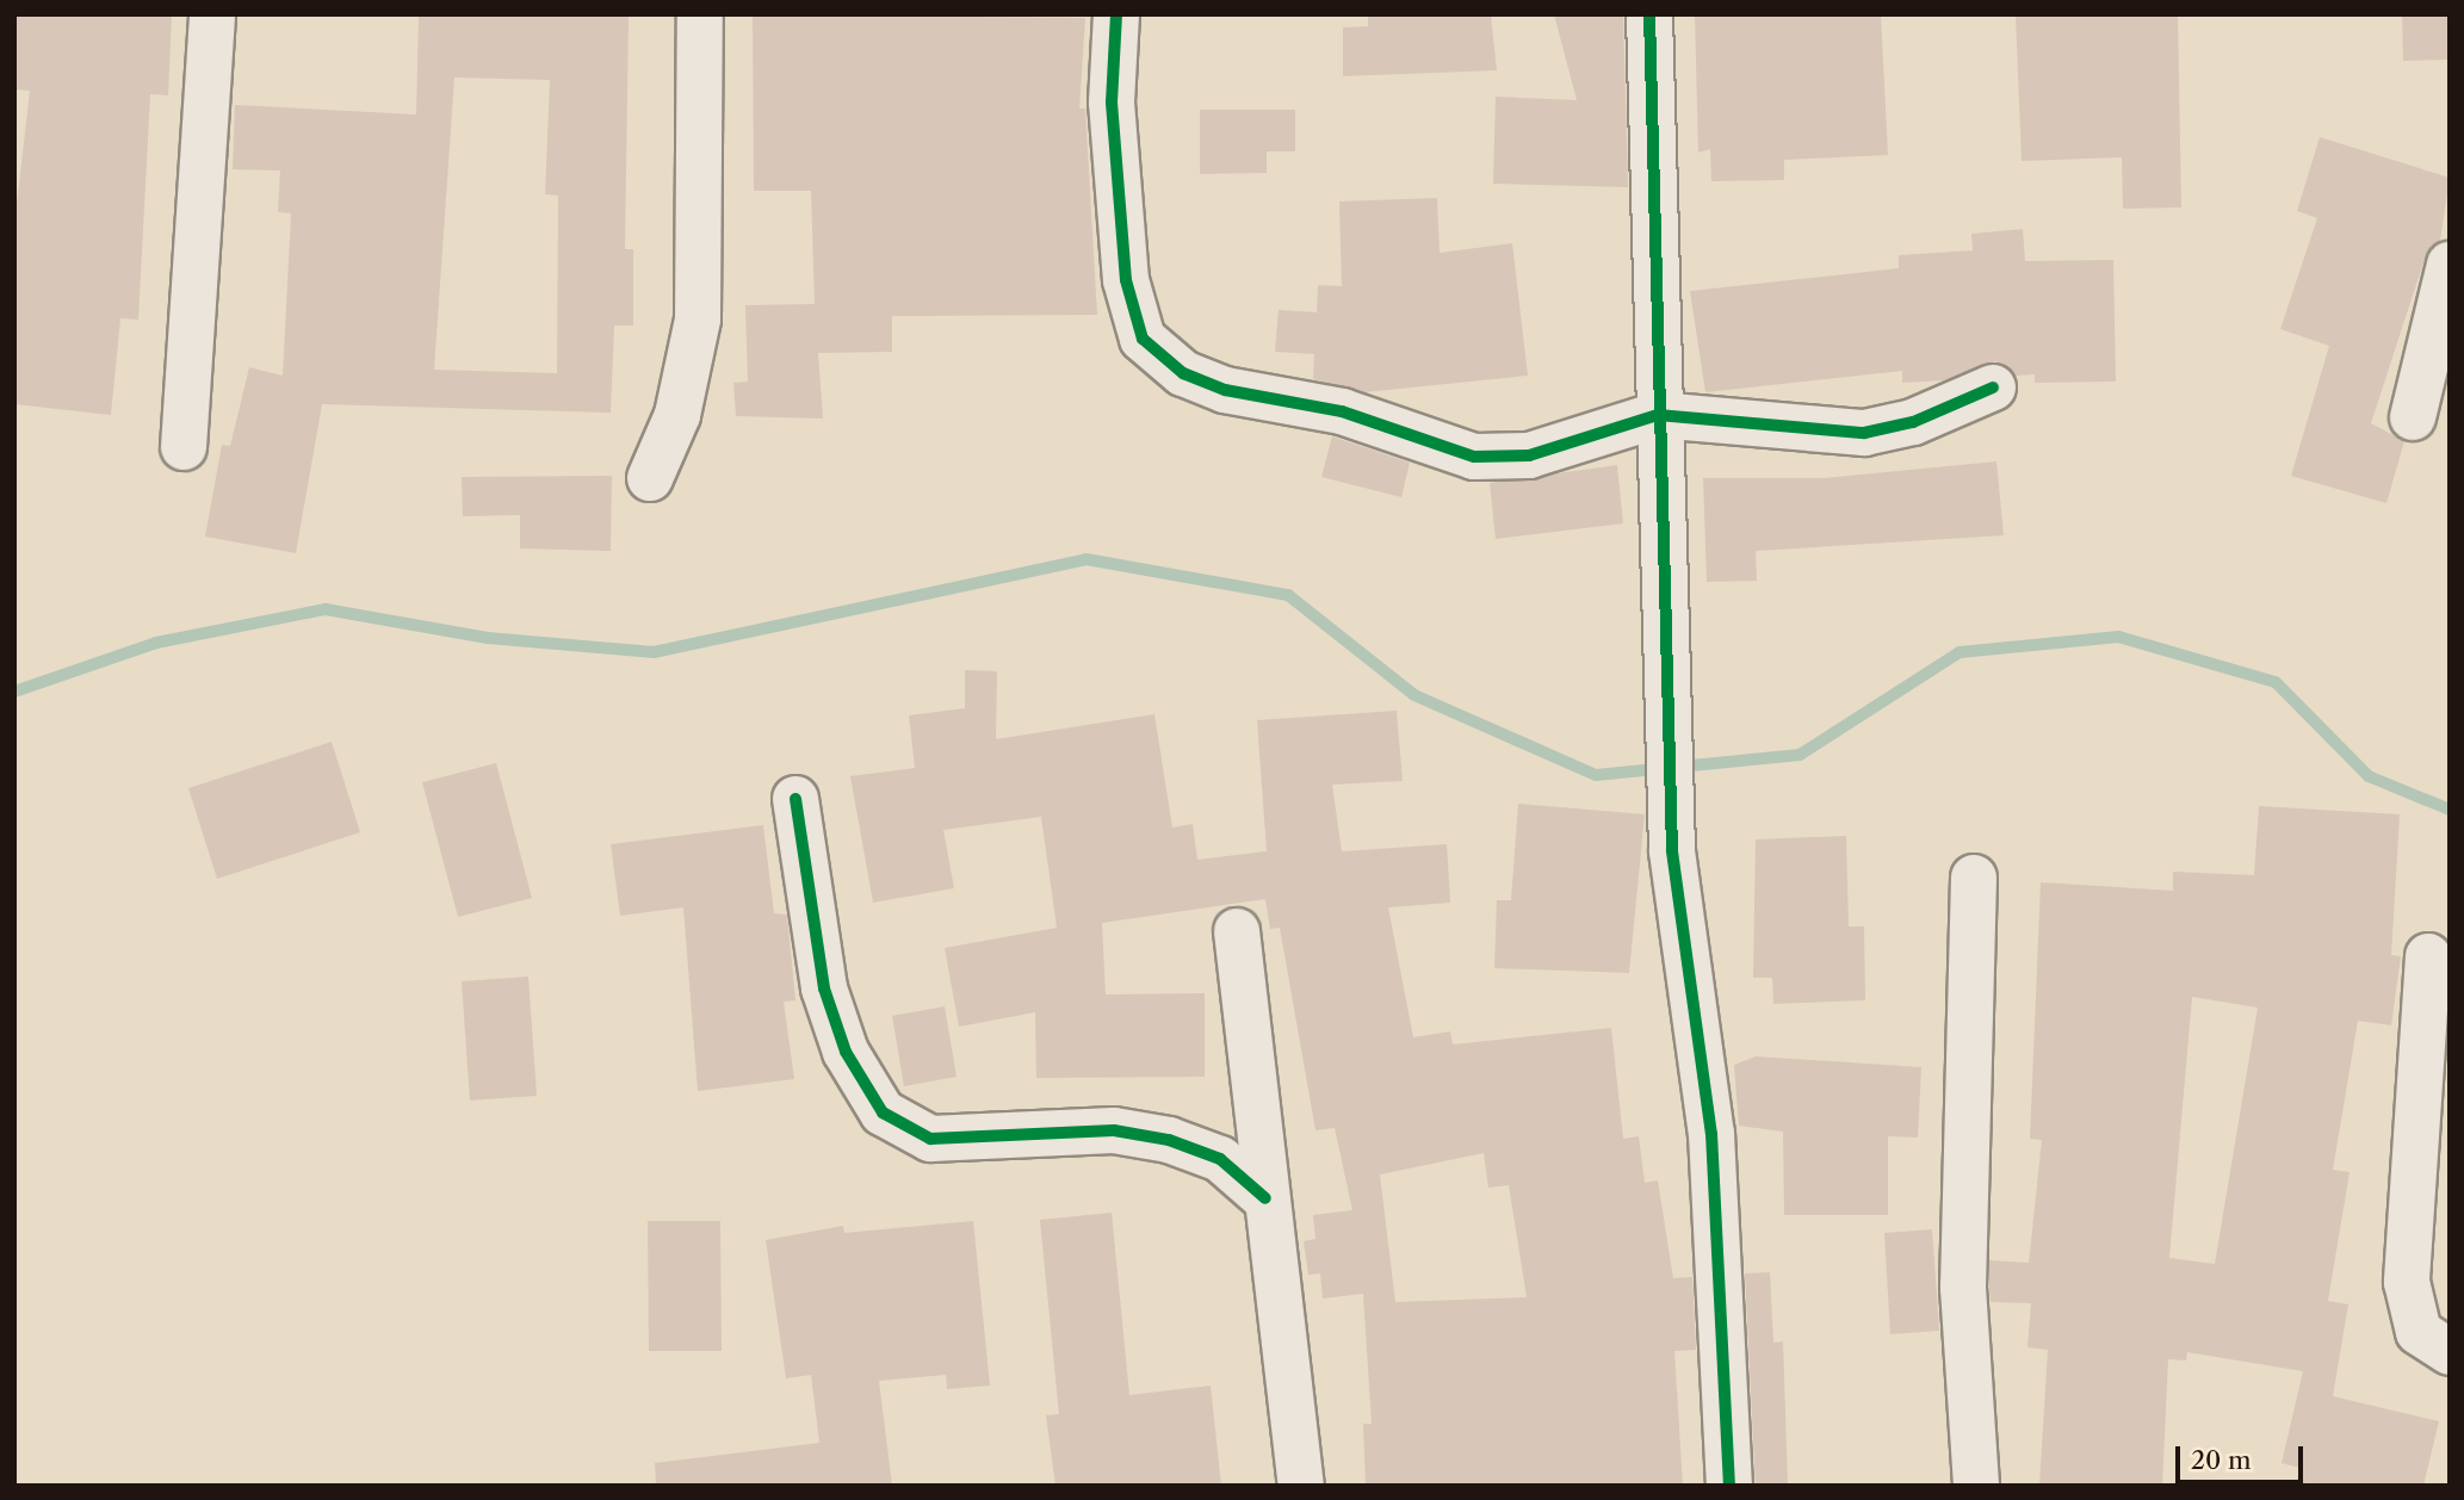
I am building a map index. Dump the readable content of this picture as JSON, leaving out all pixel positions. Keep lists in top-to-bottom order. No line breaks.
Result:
{"scale_bar":"20 m"}
